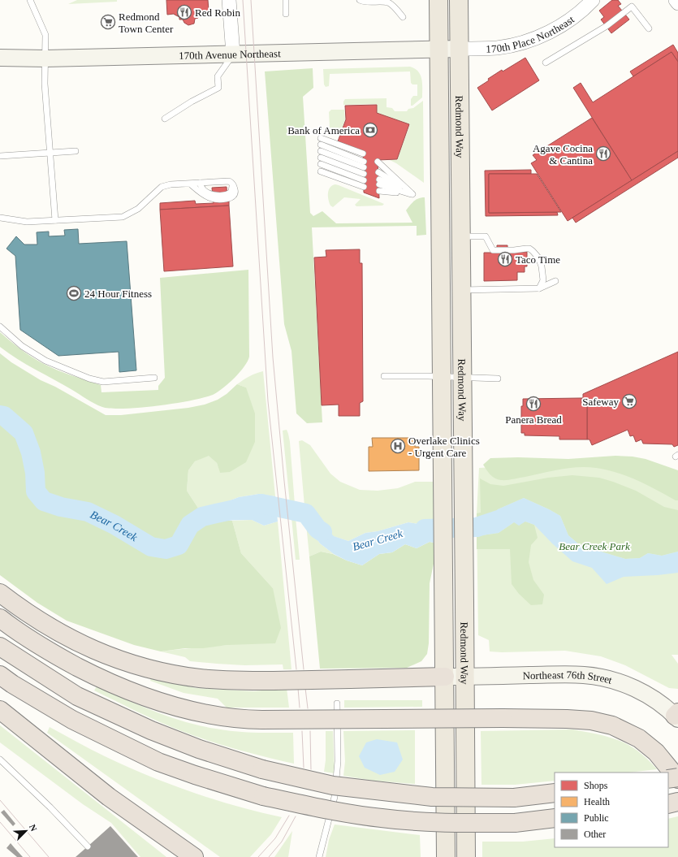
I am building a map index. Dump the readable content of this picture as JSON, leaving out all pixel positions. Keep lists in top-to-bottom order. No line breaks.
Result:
{"streets":{"main road":["170th Avenue Northeast","Redmond Way","Northeast 76th Street"],"street":["170th Place Northeast"]},"crossings":[["170th Place Northeast","170th Avenue Northeast"],["170th Place Northeast","Redmond Way"],["170th Avenue Northeast","Redmond Way"],["Redmond Way","Northeast 76th Street"]],"water":["Bear Creek"],"parks":["Bear Creek Park"],"places":{"restaurant":["Red Robin","Agave Cocina & Cantina","Taco Time","Panera Bread"],"supermarket":["Redmond Town Center","Safeway"],"bank":["Bank of America"],"sports":["24 Hour Fitness"],"hospital":["Overlake Clinics - Urgent Care"]},"legend":["Shops","Health","Public","Other"],"north":"top right"}
